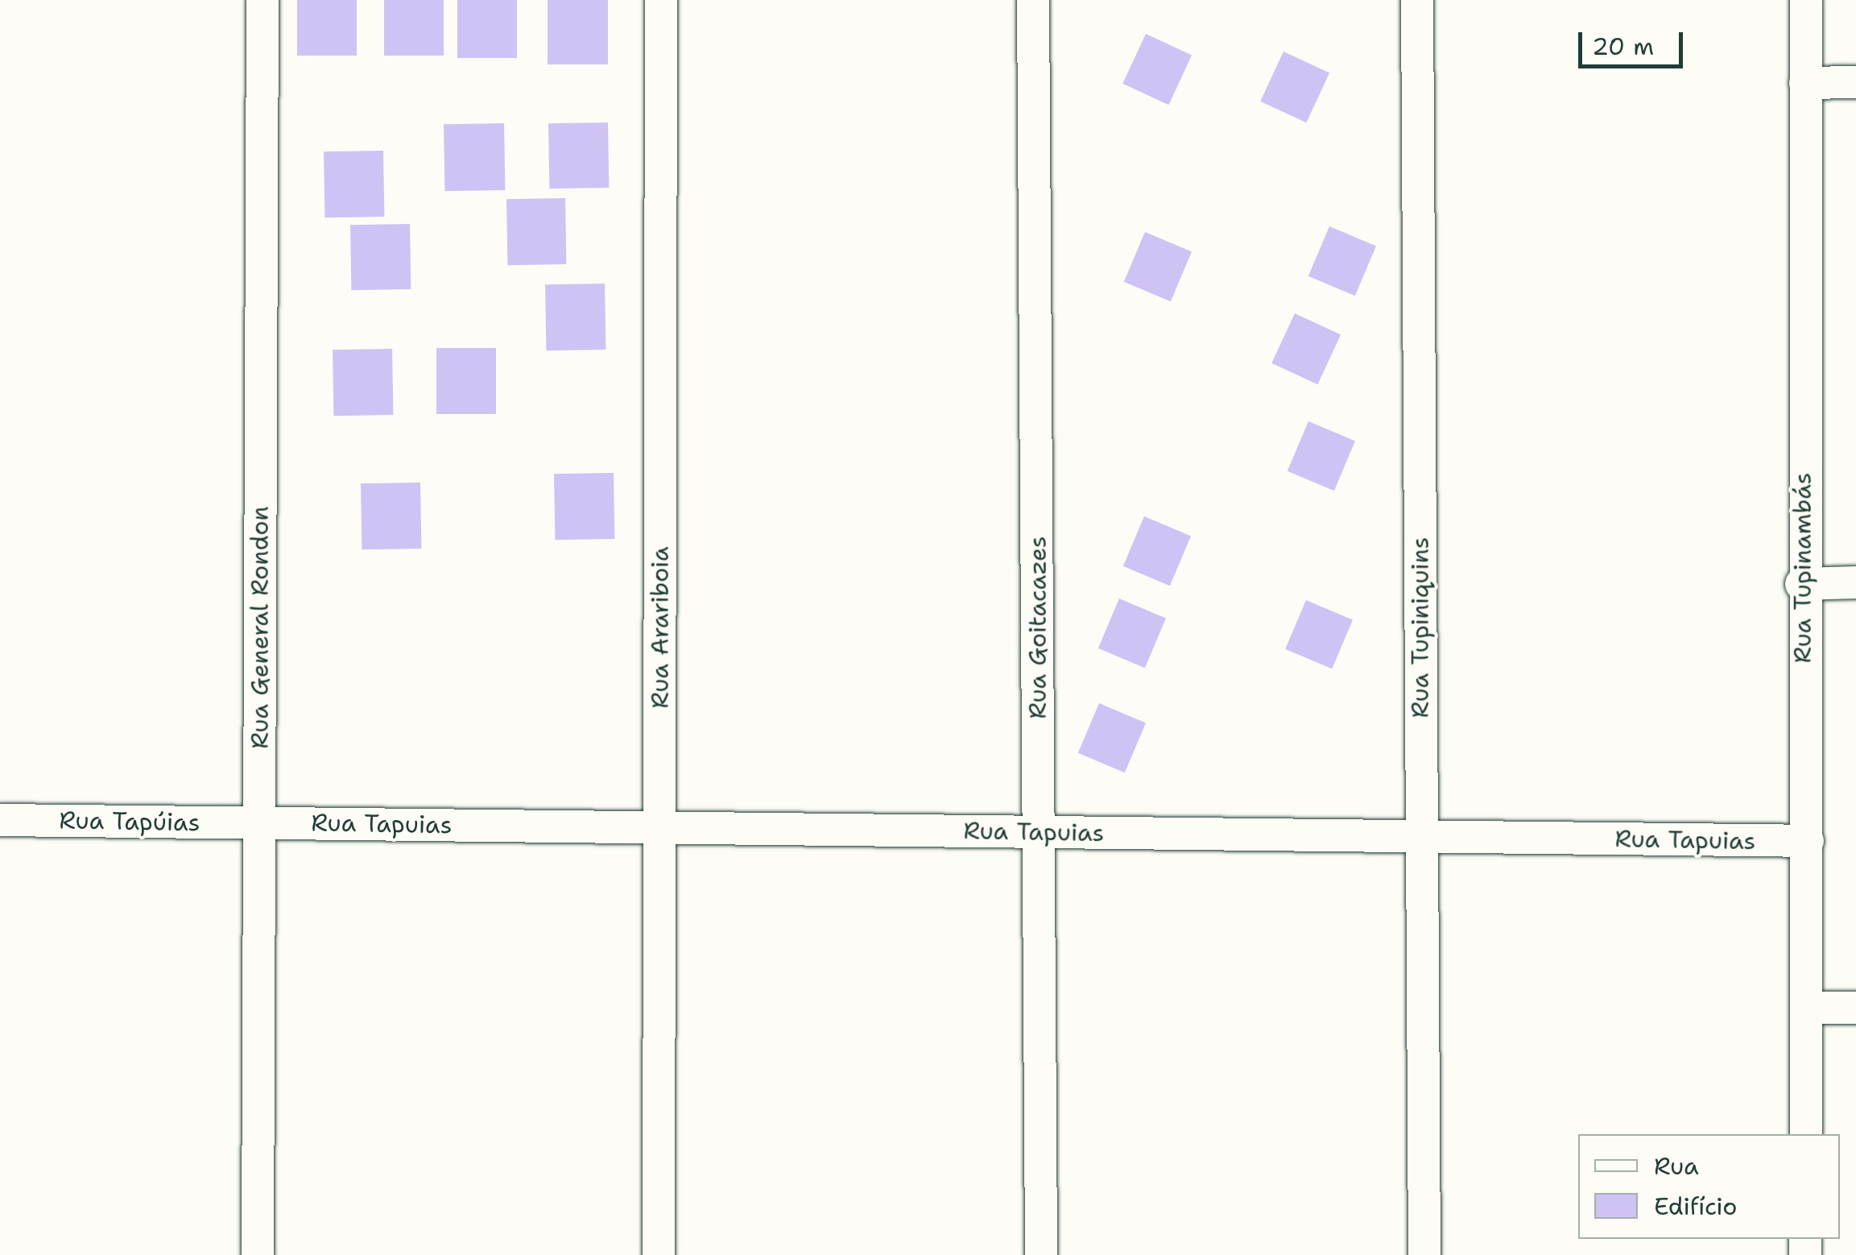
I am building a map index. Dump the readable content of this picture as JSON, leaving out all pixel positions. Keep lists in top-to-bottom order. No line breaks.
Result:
{"streets":{"street":["Rua Tupinambás","Rua General Rondon","Rua Arariboia","Rua Goitacazes","Rua Tupiniquins","Rua Tapúias","Rua Tapuias"]},"crossings":[["Rua Tupinambás","Rua Tapuias"],["Rua General Rondon","Rua Tapúias"],["Rua General Rondon","Rua Tapuias"],["Rua Arariboia","Rua Tapuias"],["Rua Goitacazes","Rua Tapuias"],["Rua Tupiniquins","Rua Tapuias"],["Rua Tapúias","Rua Tapuias"]],"legend":["Rua","Edifício"],"scale_bar":"20 m"}
